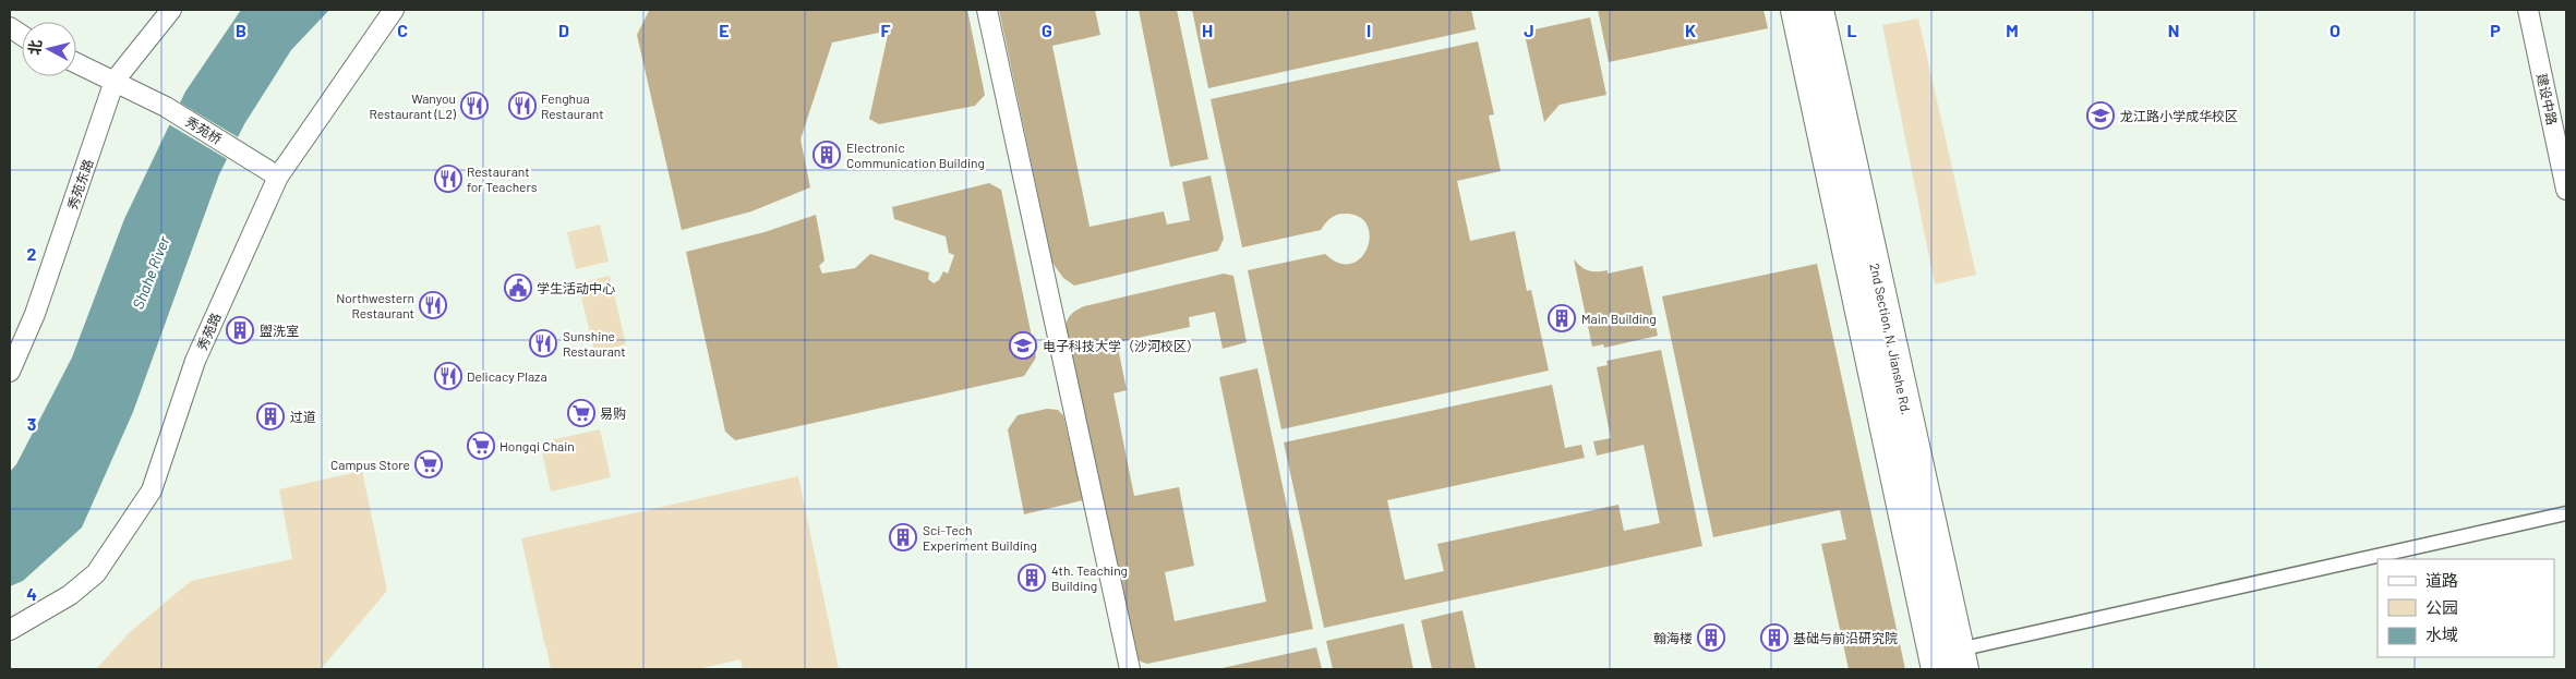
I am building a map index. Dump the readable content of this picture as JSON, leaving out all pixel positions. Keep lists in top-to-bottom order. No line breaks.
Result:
{"streets":{"main road":["2nd Section, N. Jianshe Rd."],"street":["建设中路","秀苑桥","秀苑东路","秀苑路"]},"crossings":[["秀苑桥","秀苑东路"],["秀苑桥","秀苑路"]],"water":["Shahe River"],"places":{"restaurant":["Wanyou Restaurant (L2)","Fenghua Restaurant","Restaurant for Teachers","Northwestern Restaurant","Sunshine Restaurant","Delicacy Plaza"],"school or university":["龙江路小学成华校区","电子科技大学（沙河校区）"],"building":["Electronic Communication Building","Main Building","盥洗室","过道","Sci-Tech Experiment Building","4th. Teaching Building","翰海楼","基础与前沿研究院"],"public building":["学生活动中心"],"supermarket":["易购","Hongqi Chain","Campus Store"]},"legend":["道路","公园","水域"],"north":"left","grid":{"columns":["B","C","D","E","F","G","H","I","J","K","L","M","N","O","P"],"rows":["2","3","4"]}}
